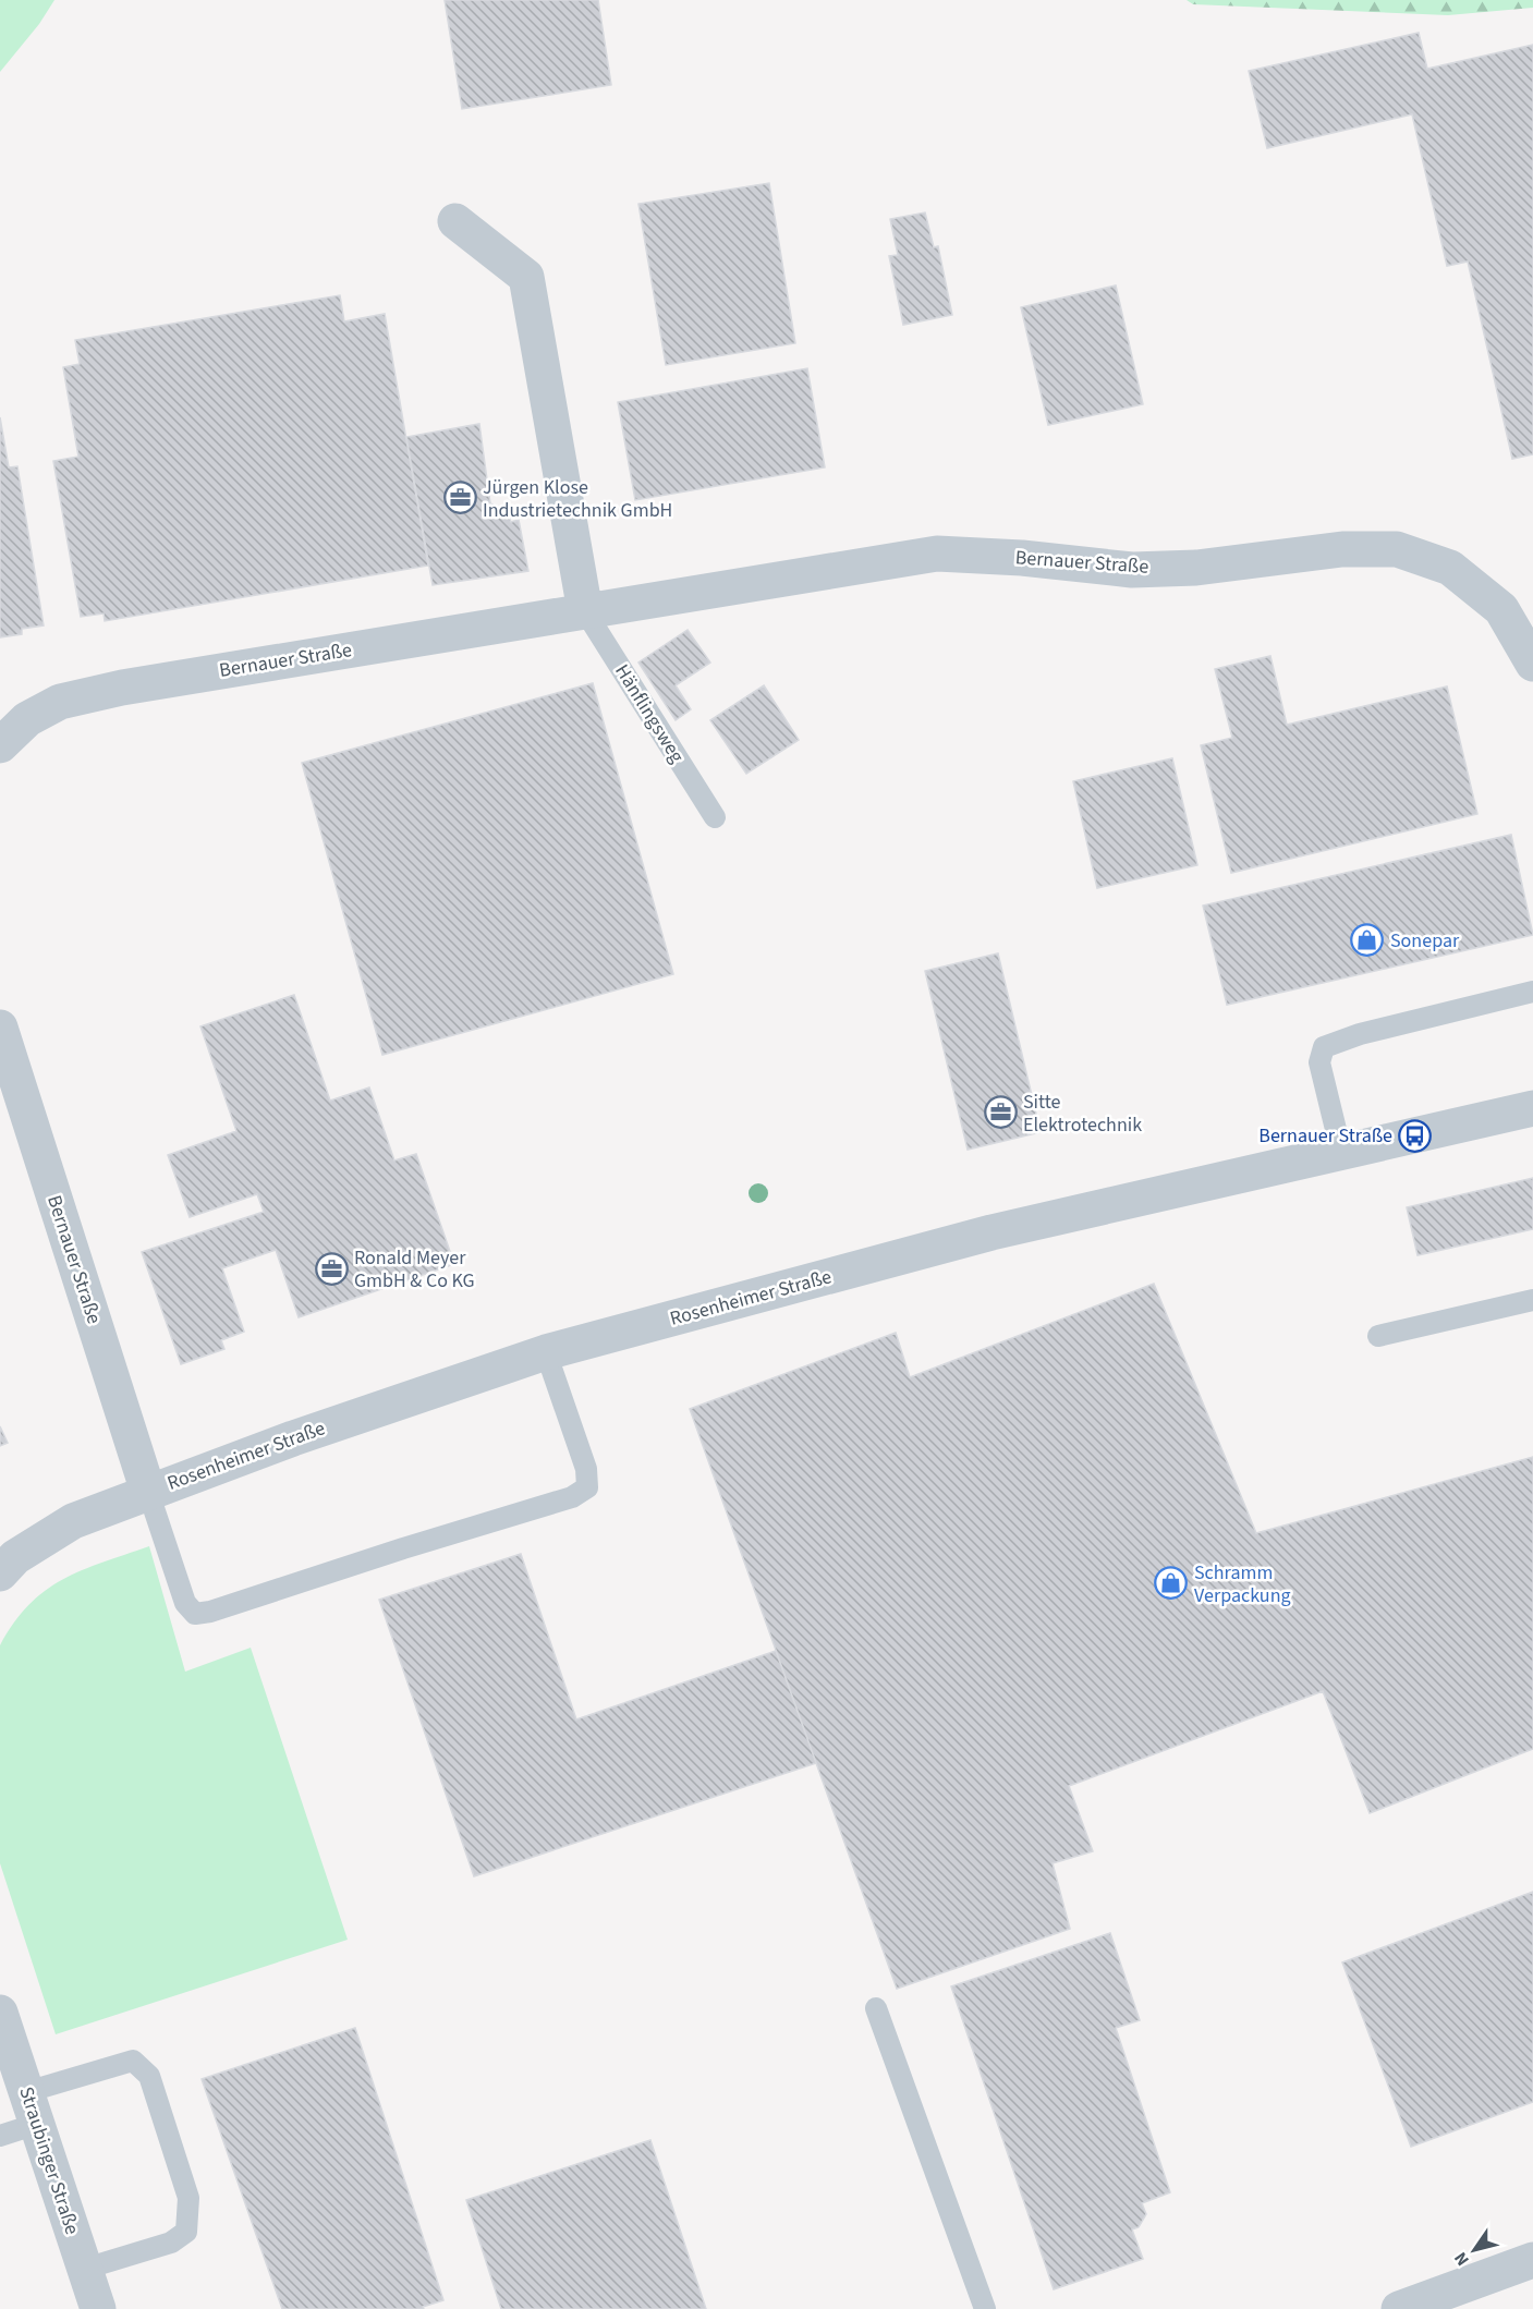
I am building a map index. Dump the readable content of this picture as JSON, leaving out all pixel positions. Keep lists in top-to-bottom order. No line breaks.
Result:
{"streets":{"street":["Bernauer Straße","Rosenheimer Straße","Straubinger Straße"],"lane":["Hänflingsweg"]},"crossings":[["Bernauer Straße","Hänflingsweg"],["Bernauer Straße","Rosenheimer Straße"]],"places":{"office":["Jürgen Klose Industrietechnik GmbH","Sitte Elektrotechnik","Ronald Meyer GmbH & Co KG"],"shop":["Sonepar","Schramm Verpackung"],"bus stop":["Bernauer Straße"]},"north":"bottom left"}
